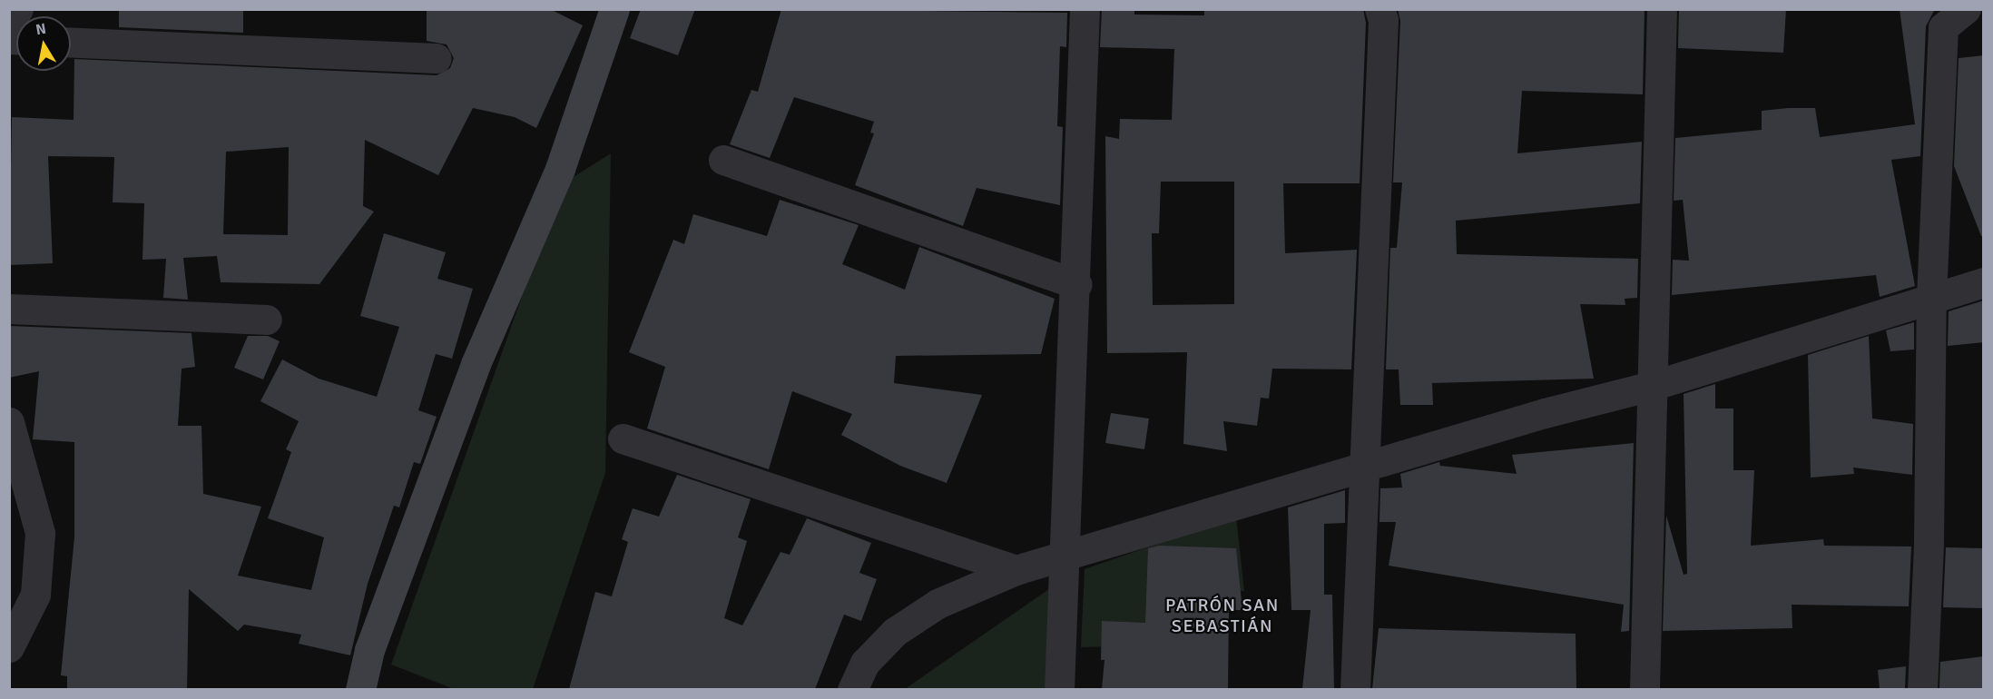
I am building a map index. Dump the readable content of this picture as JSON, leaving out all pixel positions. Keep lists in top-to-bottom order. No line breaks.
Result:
{"districts":["PATRÓN SAN SEBASTIÁN"],"north":"top"}
